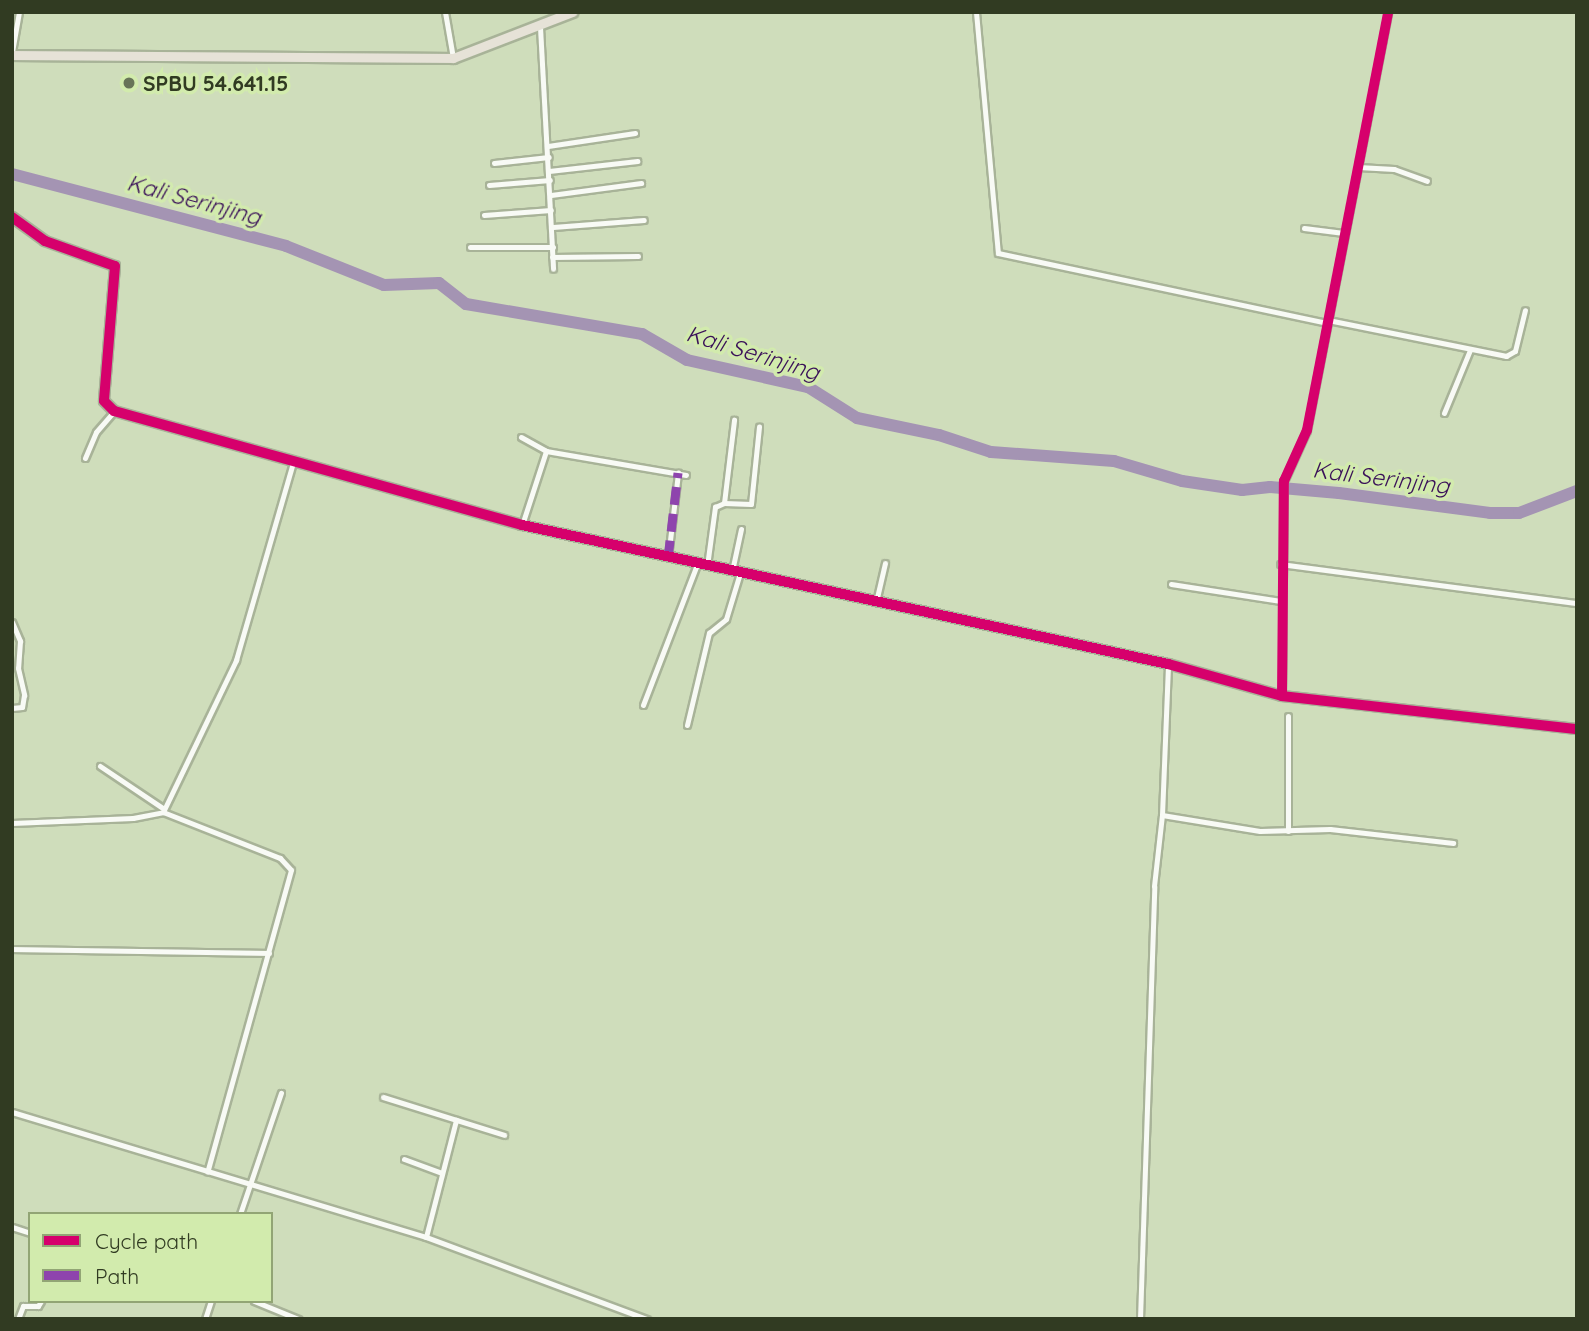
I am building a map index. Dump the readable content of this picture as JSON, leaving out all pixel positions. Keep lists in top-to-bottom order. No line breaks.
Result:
{"water":["Kali Serinjing"],"places":["SPBU 54.641.15"],"legend":["Cycle path","Path"]}
